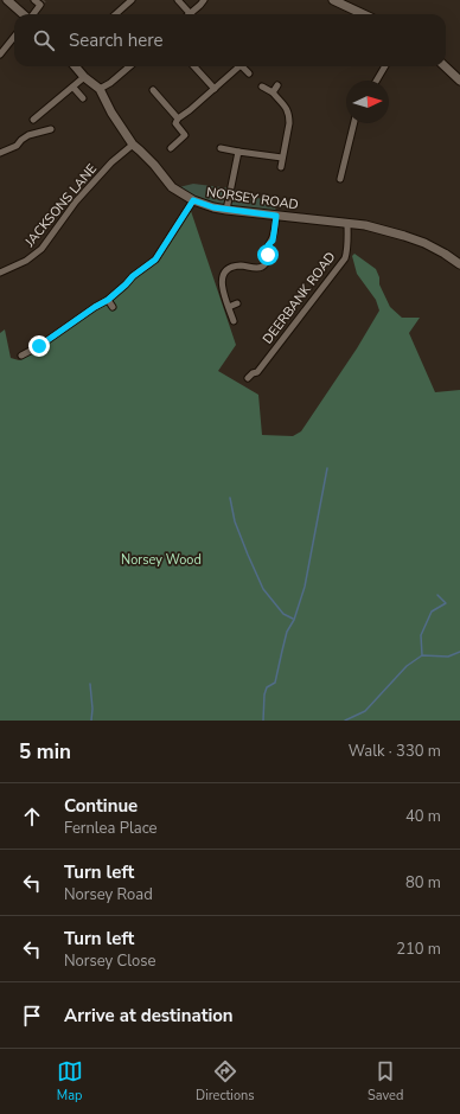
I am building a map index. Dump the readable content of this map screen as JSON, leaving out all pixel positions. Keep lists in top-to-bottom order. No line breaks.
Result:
{"streets":{"street":["NORSEY ROAD","JACKSONS LANE","DEERBANK ROAD"]},"crossings":[["NORSEY ROAD","JACKSONS LANE"],["NORSEY ROAD","DEERBANK ROAD"]],"parks":["Norsey Wood"],"north":"right","page":{"search":"Search here","heading":["5 min","Walk · 330 m"],"list":[["Continue","Fernlea Place","40 m"],["Turn left","Norsey Road","80 m"],["Turn left","Norsey Close","210 m"],"Arrive at destination"],"nav":["Map","Directions","Saved"]}}
